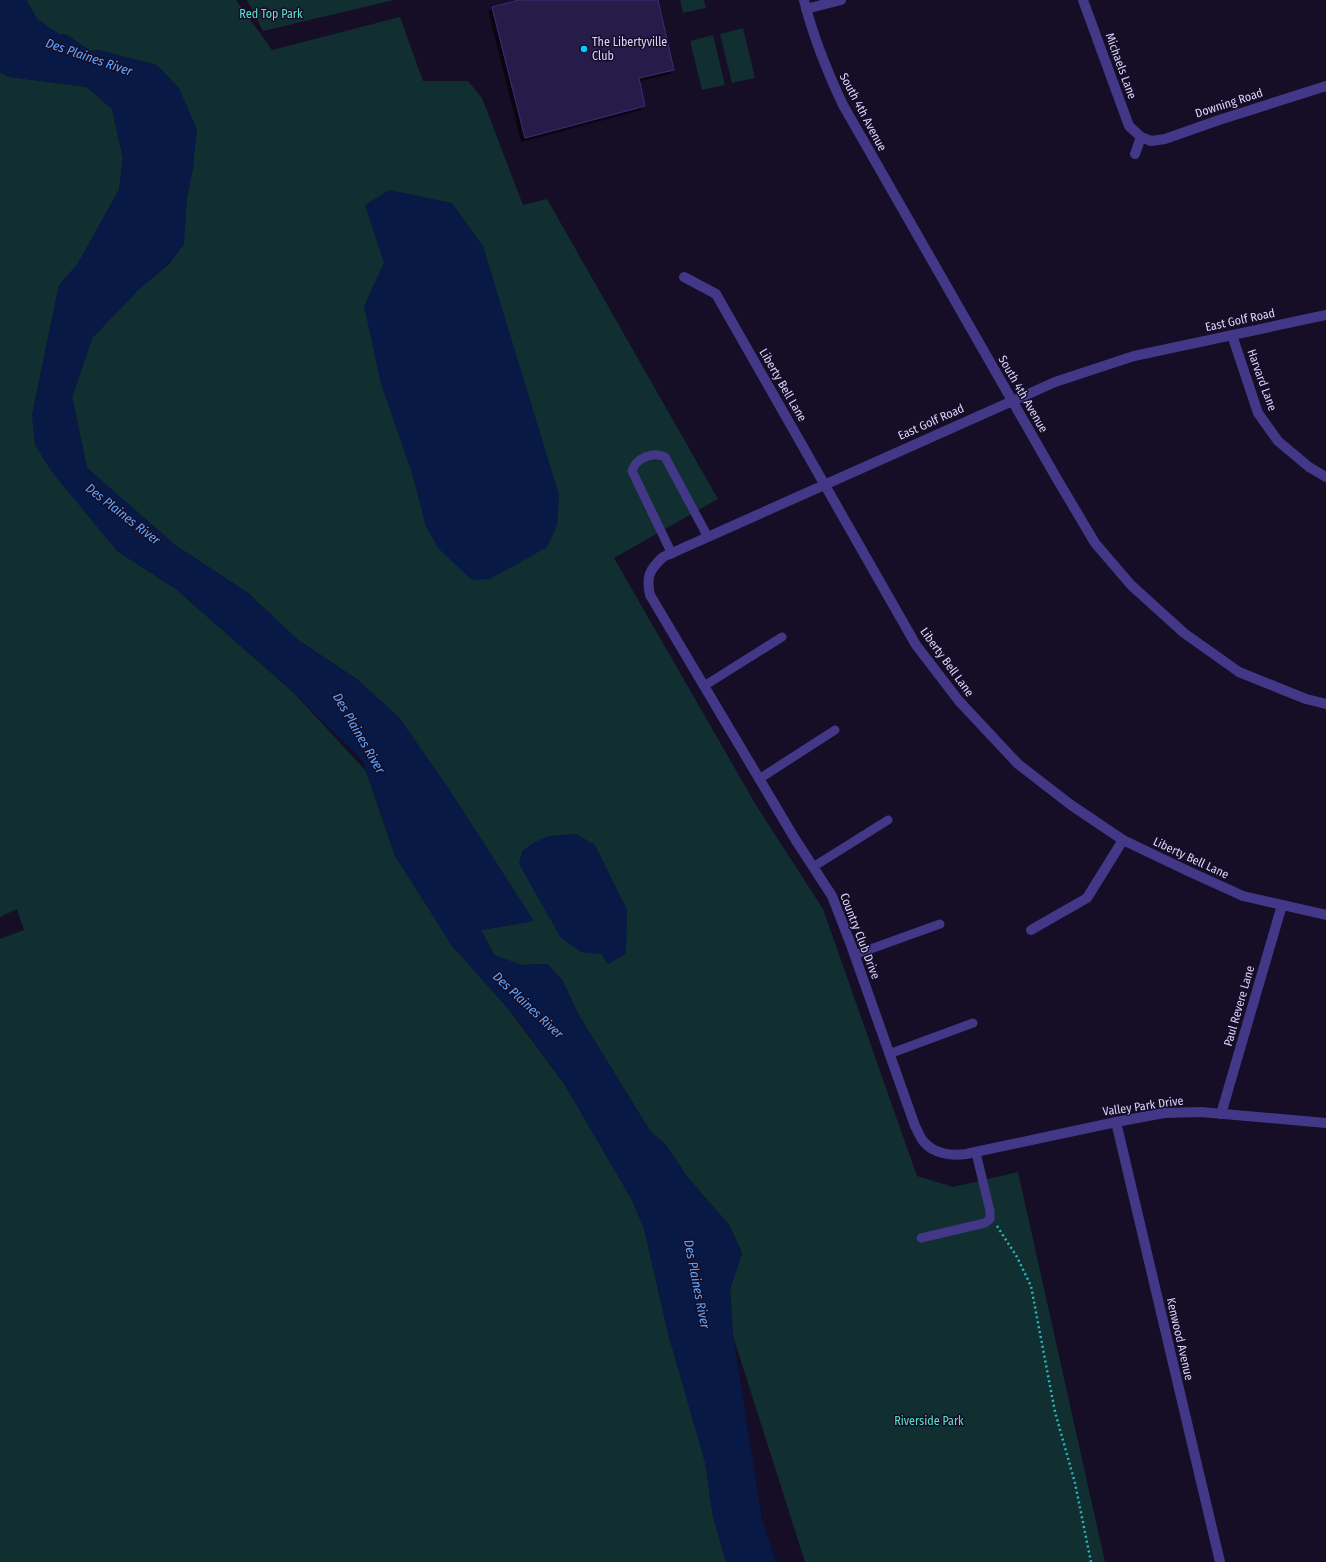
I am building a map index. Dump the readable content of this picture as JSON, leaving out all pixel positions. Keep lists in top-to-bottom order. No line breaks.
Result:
{"streets":{"street":["Michaels Lane","Downing Road","South 4th Avenue","East Golf Road","Harvard Lane","Liberty Bell Lane","Country Club Drive","Paul Revere Lane","Valley Park Drive","Kenwood Avenue"]},"crossings":[["Michaels Lane","Downing Road"],["South 4th Avenue","East Golf Road"],["East Golf Road","Harvard Lane"],["East Golf Road","Liberty Bell Lane"],["East Golf Road","Country Club Drive"],["Liberty Bell Lane","Paul Revere Lane"],["Country Club Drive","Valley Park Drive"],["Paul Revere Lane","Valley Park Drive"],["Valley Park Drive","Kenwood Avenue"]],"water":["Des Plaines River"],"parks":["Red Top Park","Riverside Park"],"places":["The Libertyville Club"]}
